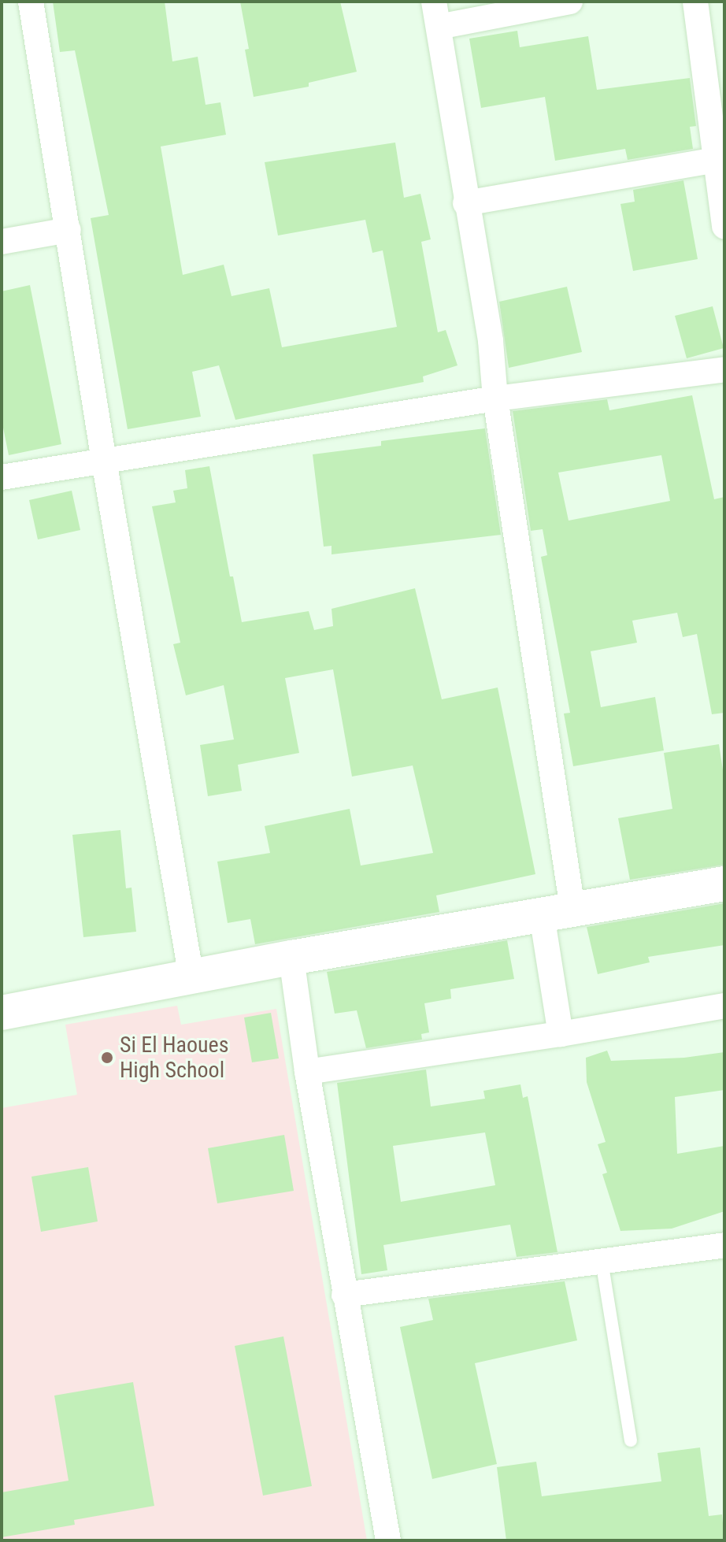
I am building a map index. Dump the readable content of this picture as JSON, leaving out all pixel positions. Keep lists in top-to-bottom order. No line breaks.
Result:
{"places":["Si El Haoues High School"]}
